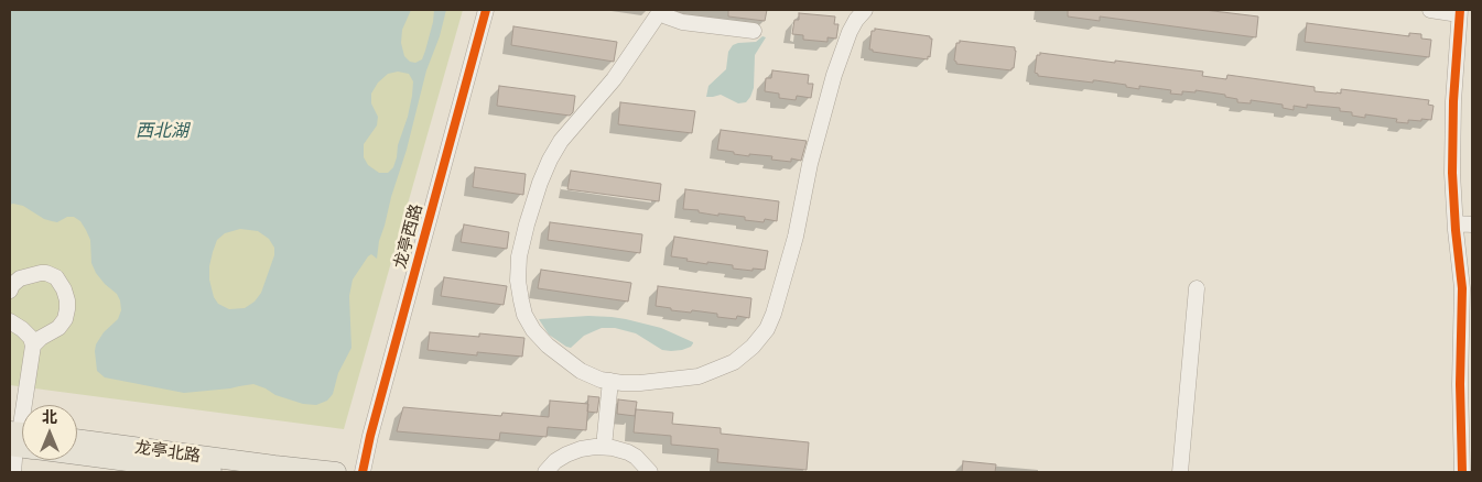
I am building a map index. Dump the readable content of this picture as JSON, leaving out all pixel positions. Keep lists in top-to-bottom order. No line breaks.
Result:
{"streets":{"main road":["龙亭北路"],"street":["龙亭西路"]},"water":["西北湖"],"north":"top"}
